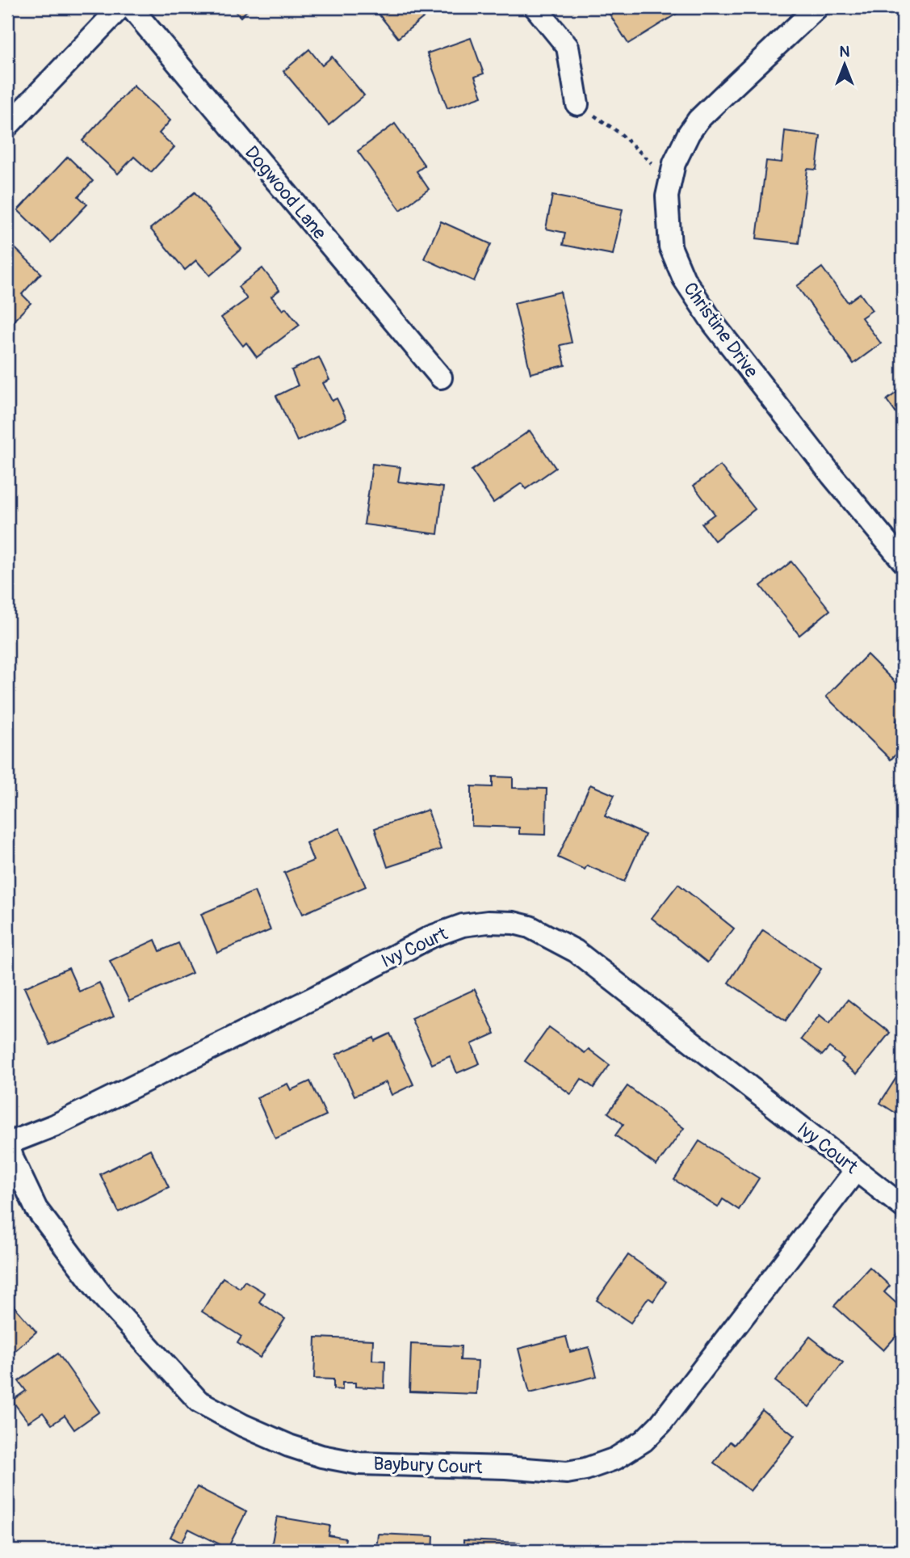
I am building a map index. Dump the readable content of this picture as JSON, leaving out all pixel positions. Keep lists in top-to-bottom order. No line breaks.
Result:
{"streets":{"street":["Dogwood Lane","Christine Drive","Ivy Court","Baybury Court"]},"crossings":[["Ivy Court","Baybury Court"]],"north":"top"}
